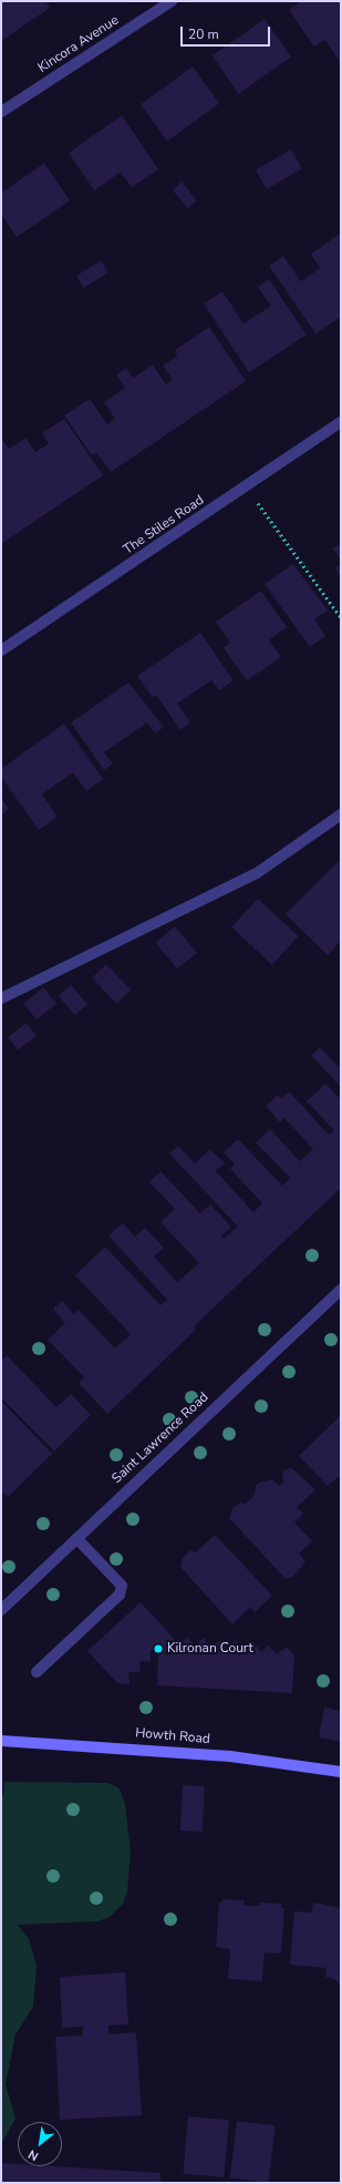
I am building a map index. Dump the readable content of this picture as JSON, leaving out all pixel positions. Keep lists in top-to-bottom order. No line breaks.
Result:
{"streets":{"main road":["Howth Road"],"street":["Kincora Avenue","The Stiles Road","Saint Lawrence Road"]},"places":["Kilronan Court"],"scale_bar":"20 m","north":"bottom left"}
